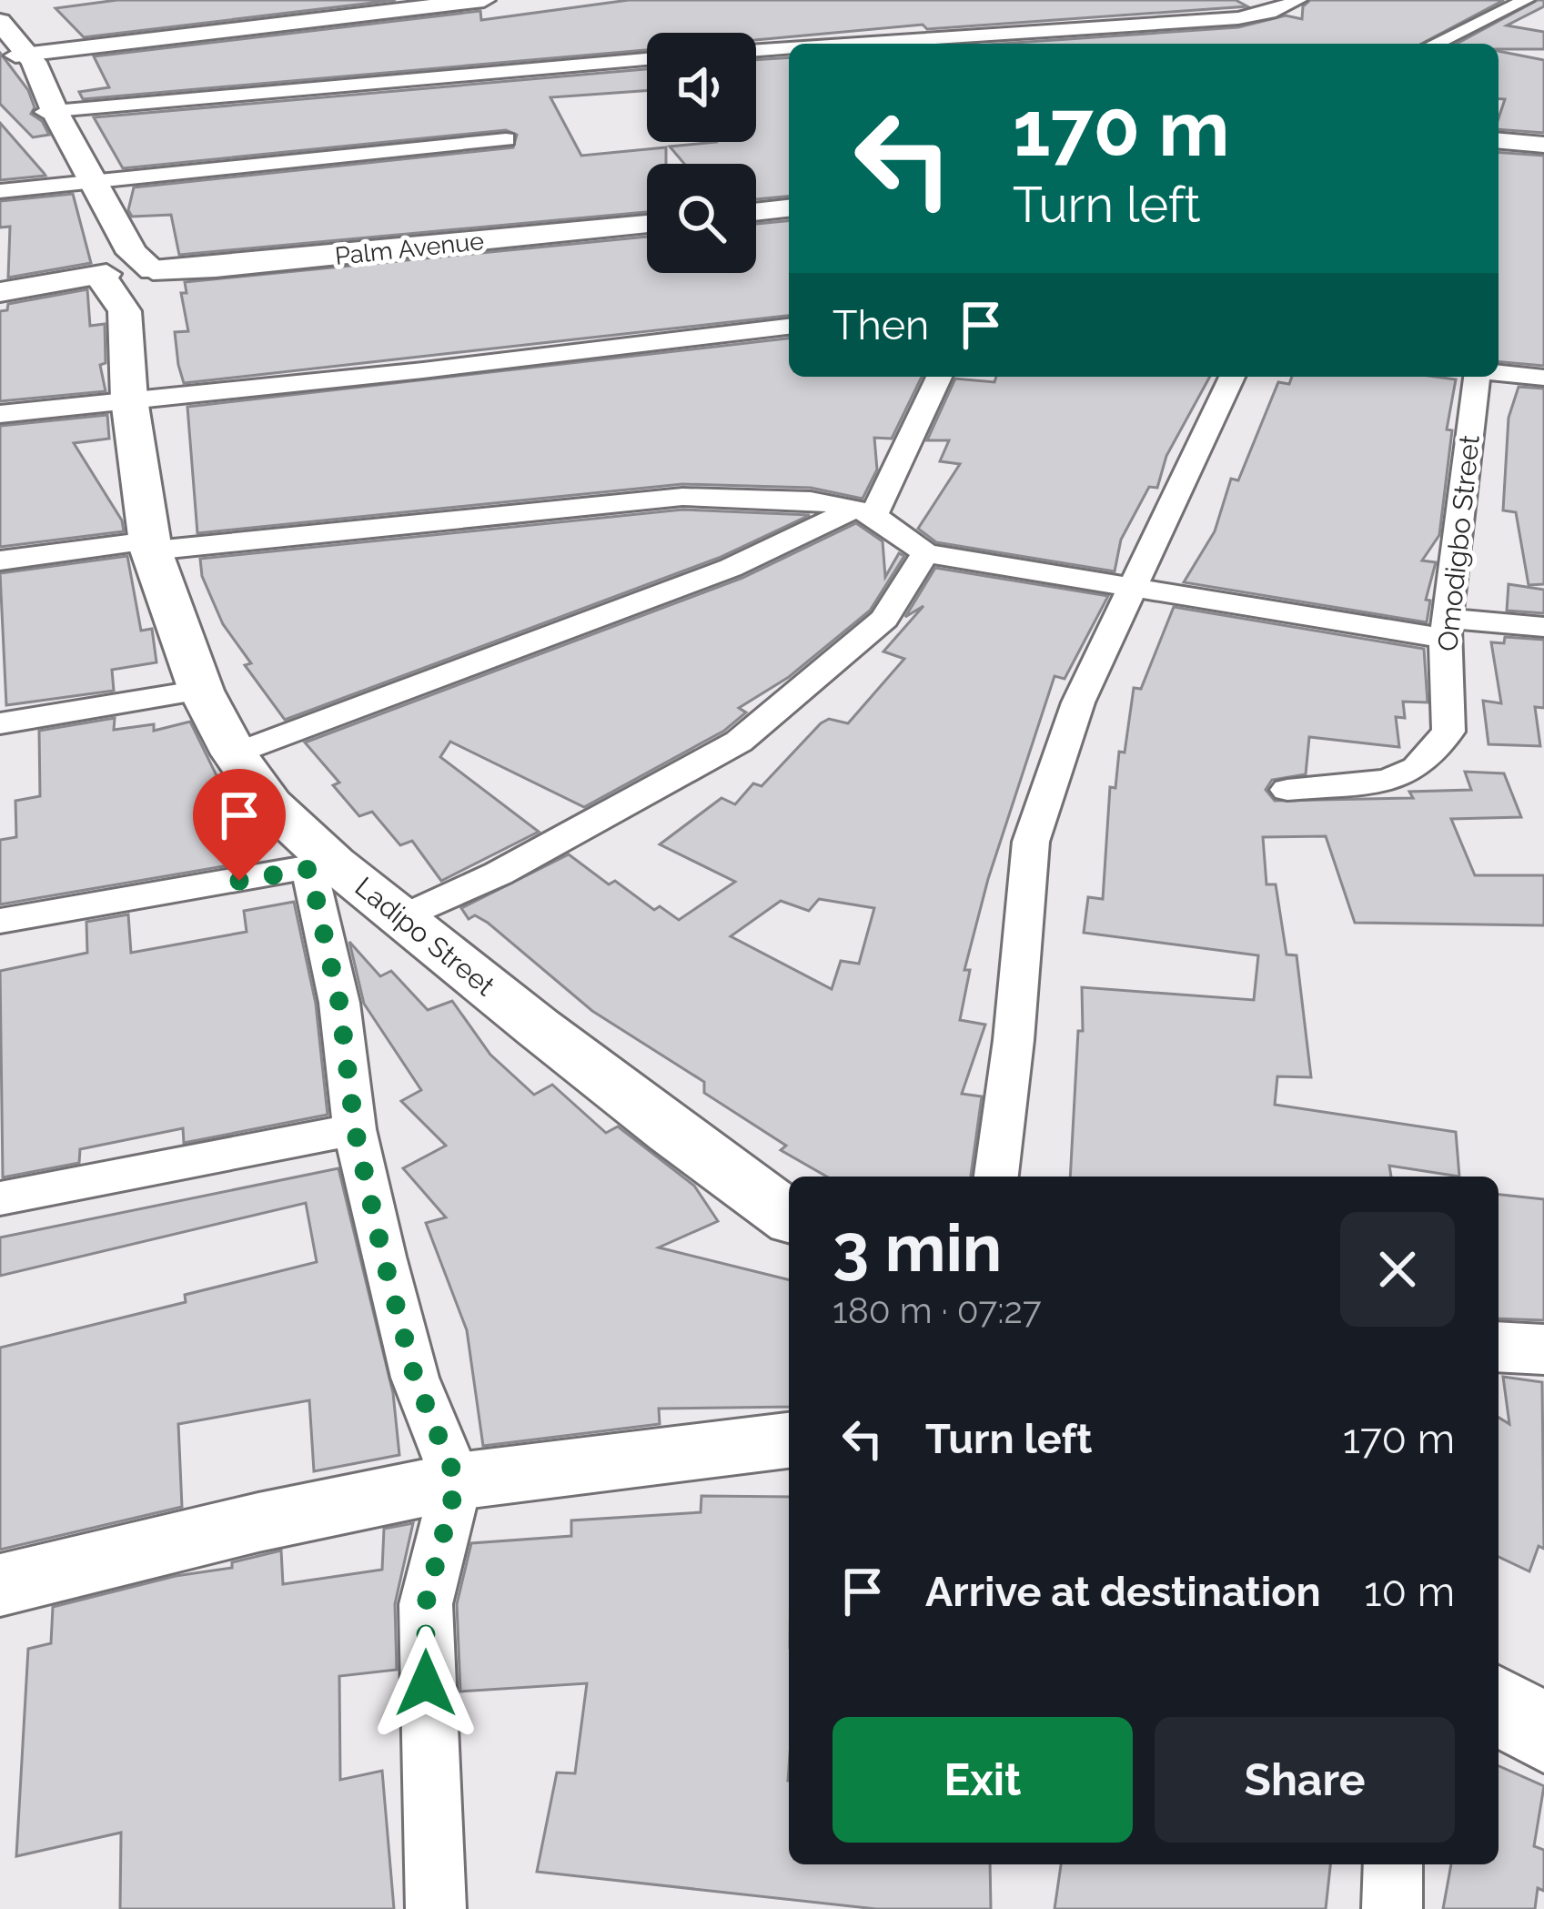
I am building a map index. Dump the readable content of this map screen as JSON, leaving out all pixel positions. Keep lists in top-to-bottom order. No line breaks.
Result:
{"streets":{"main road":["Ladipo Street"],"street":["Palm Avenue","Omodigbo Street"]},"crossings":[["Palm Avenue","Ladipo Street"]],"page":{"turn":["170 m","Turn left"],"then":"Then","heading":["3 min","180 m · 07:27"],"list":[{"name":"Turn left","value":"170 m"},{"name":"Arrive at destination","value":"10 m"}],"buttons":["Exit","Share"]}}
